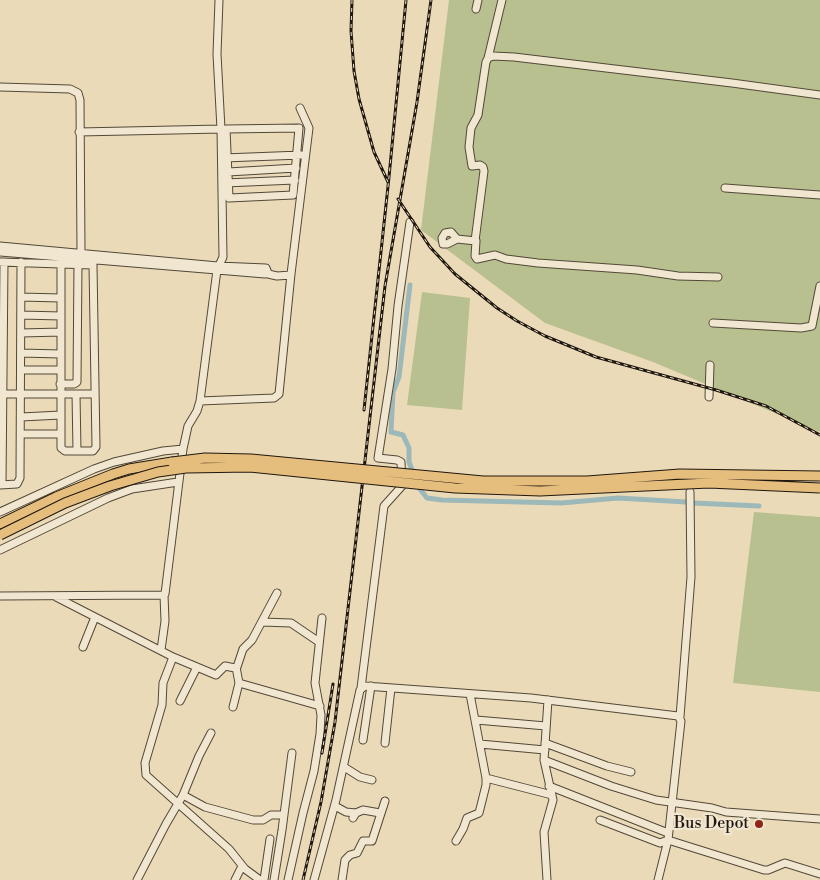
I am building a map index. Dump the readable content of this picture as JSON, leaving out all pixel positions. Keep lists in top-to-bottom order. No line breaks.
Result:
{"places":["Bus Depot"]}
